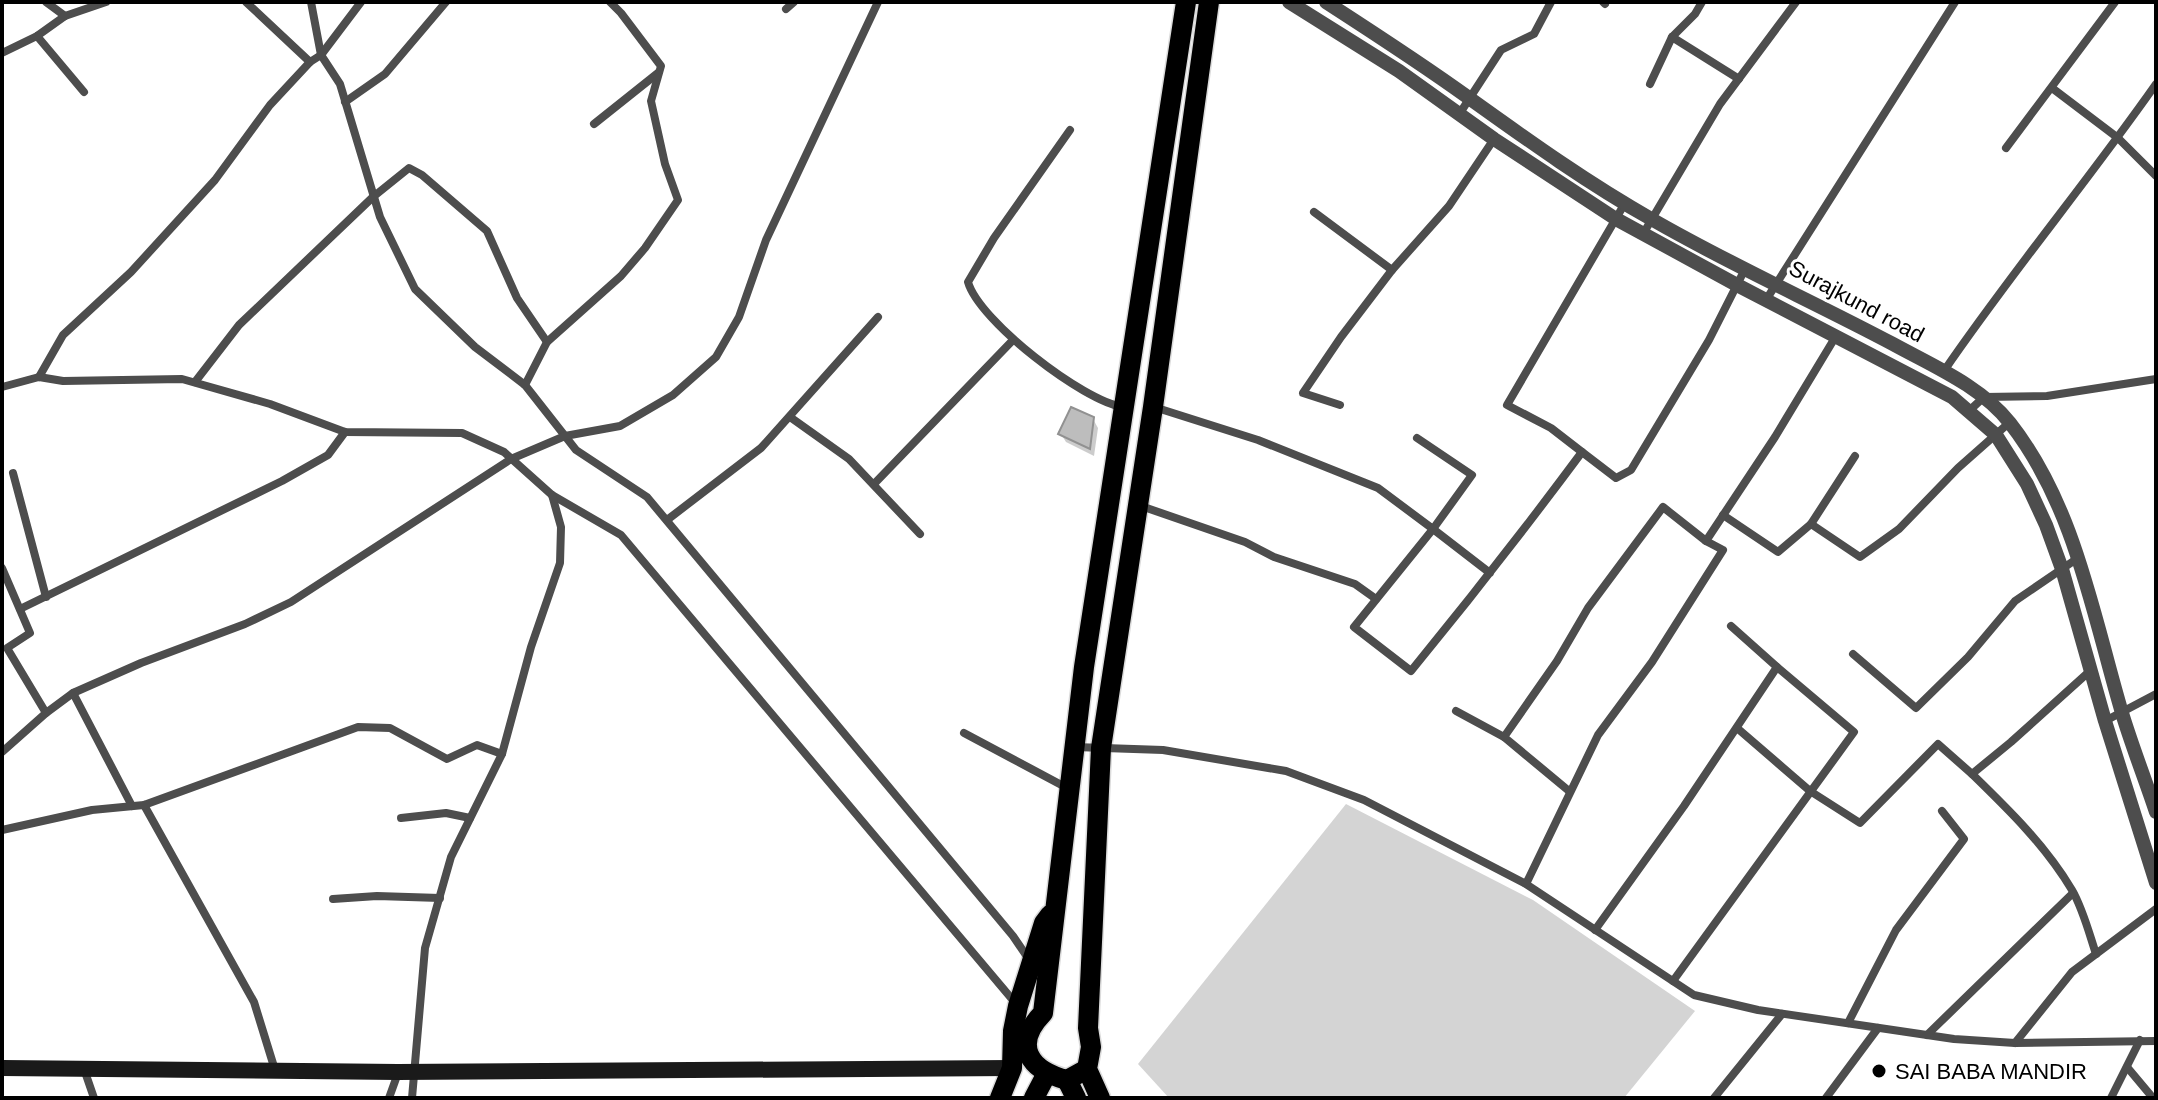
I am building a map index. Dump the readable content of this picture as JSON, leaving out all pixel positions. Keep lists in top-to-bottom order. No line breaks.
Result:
{"streets":{"street":["Surajkund road"]},"places":["SAI BABA MANDIR"]}
